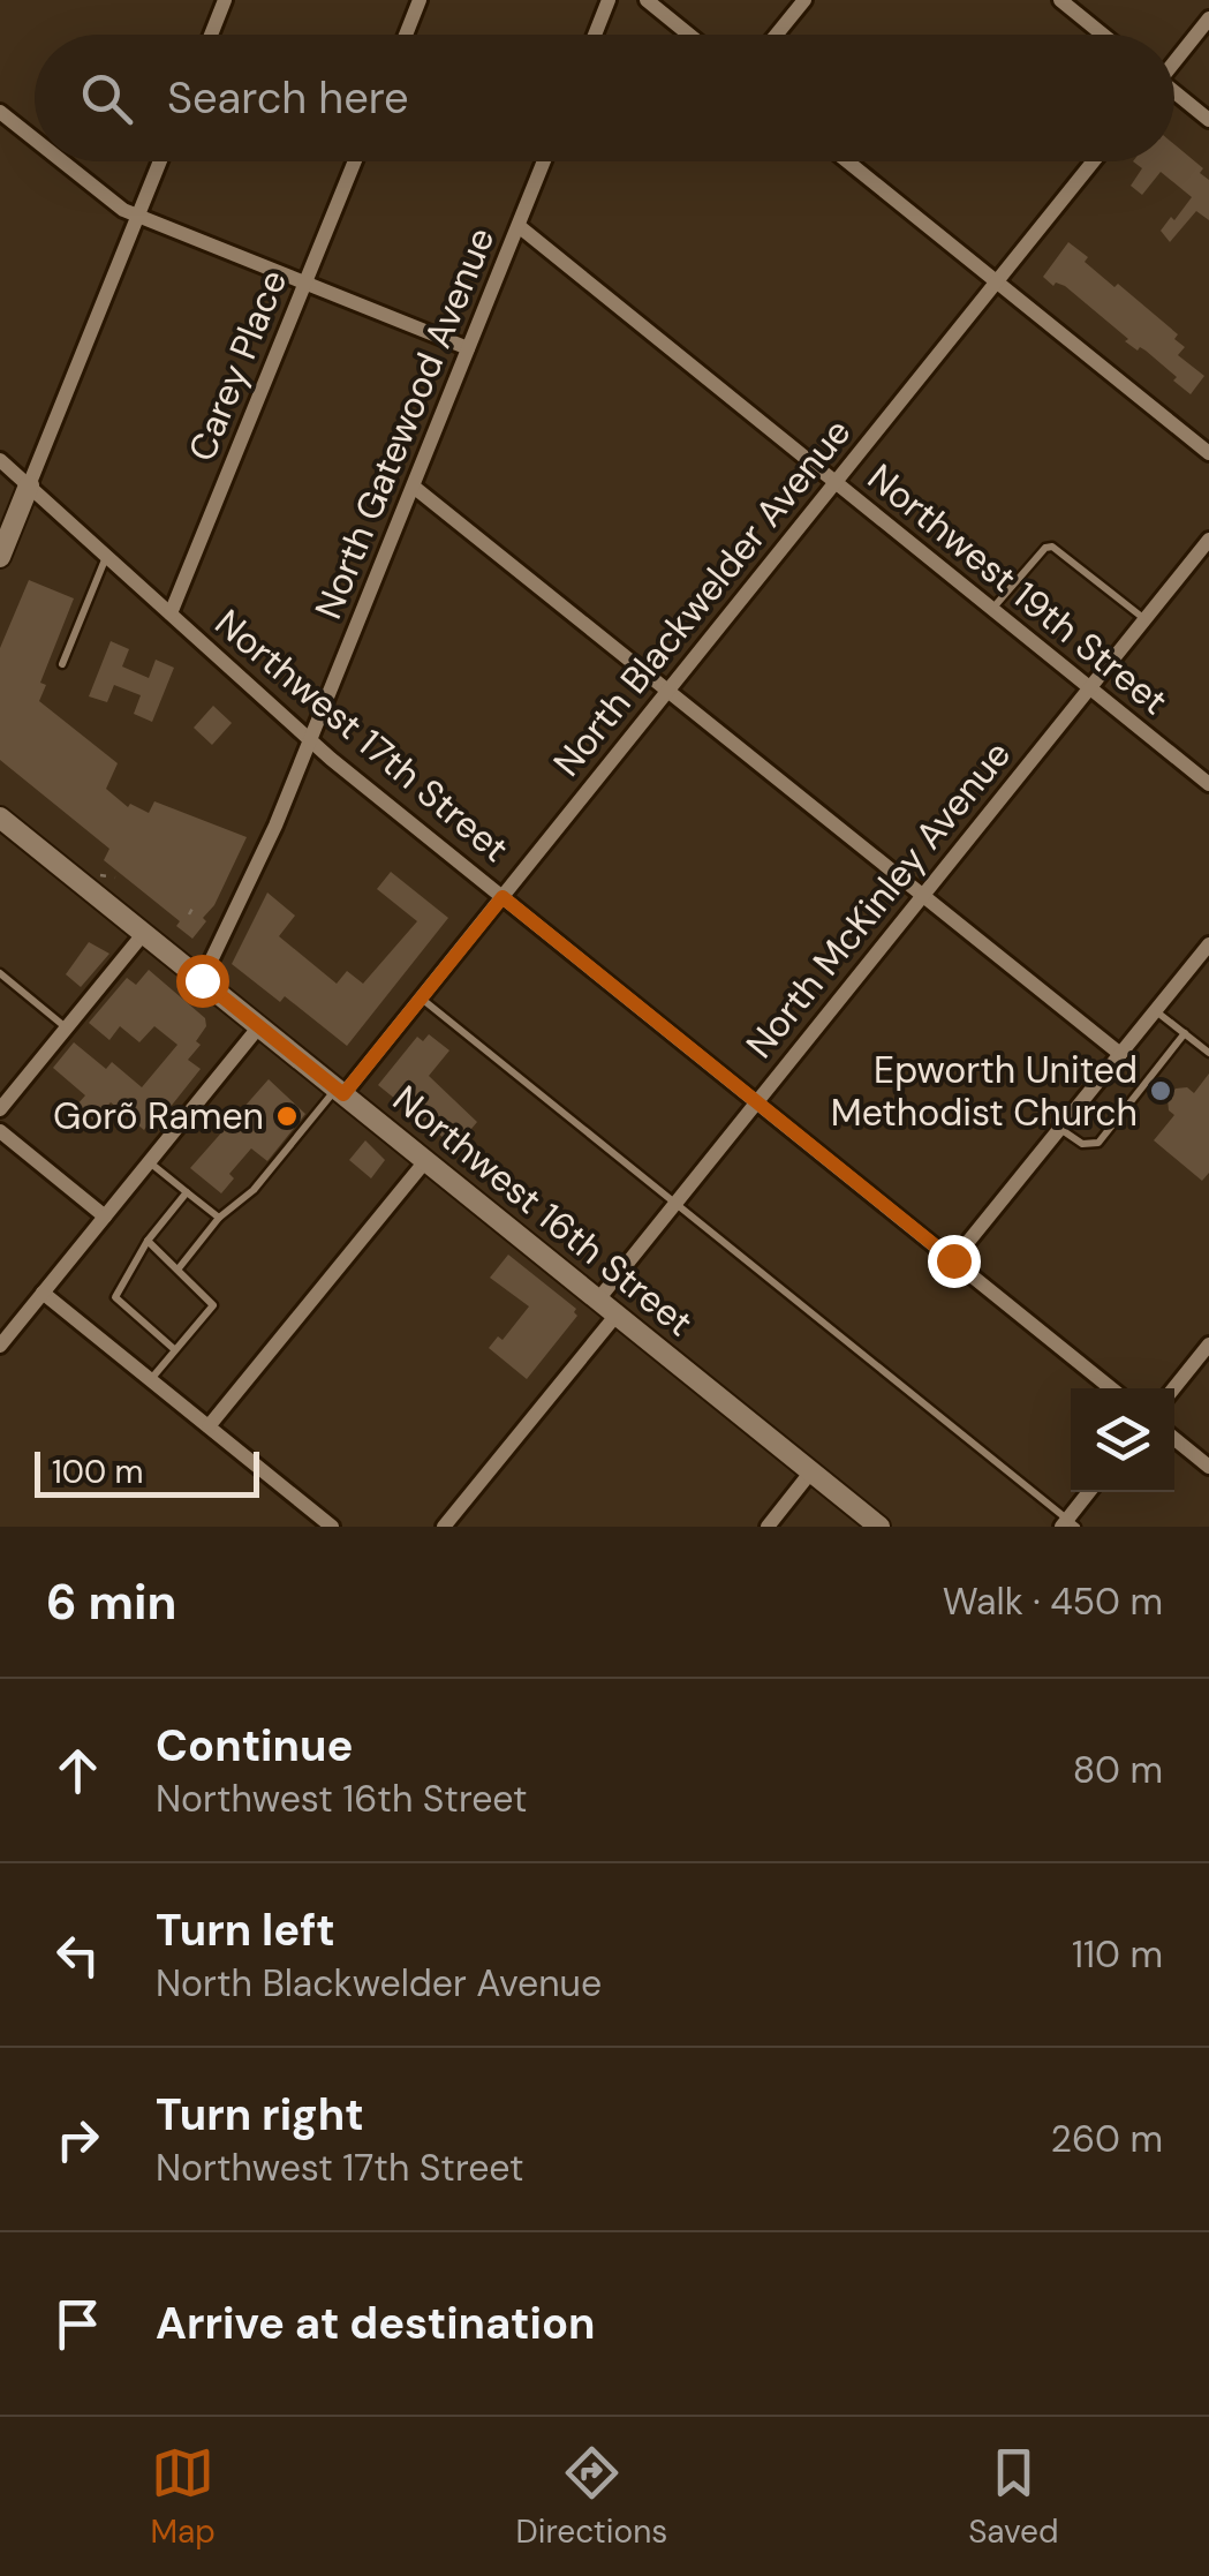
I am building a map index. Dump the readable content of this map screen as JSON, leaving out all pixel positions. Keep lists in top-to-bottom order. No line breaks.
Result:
{"streets":{"street":["Carey Place","North Gatewood Avenue","Northwest 19th Street","North Blackwelder Avenue","Northwest 17th Street","North McKinley Avenue","Northwest 16th Street"]},"crossings":[["Carey Place","Northwest 17th Street"],["North Gatewood Avenue","Northwest 19th Street"],["North Gatewood Avenue","Northwest 17th Street"],["North Gatewood Avenue","Northwest 16th Street"],["Northwest 19th Street","North Blackwelder Avenue"],["Northwest 19th Street","North McKinley Avenue"],["North Blackwelder Avenue","Northwest 17th Street"],["North Blackwelder Avenue","Northwest 16th Street"],["Northwest 17th Street","North McKinley Avenue"],["North McKinley Avenue","Northwest 16th Street"]],"places":["Epworth United Methodist Church","Gorõ Ramen"],"scale_bar":"100 m","page":{"search":"Search here","scale":"100 m","heading":["6 min","Walk · 450 m"],"list":[["Continue","Northwest 16th Street","80 m"],["Turn left","North Blackwelder Avenue","110 m"],["Turn right","Northwest 17th Street","260 m"],"Arrive at destination"],"nav":["Map","Directions","Saved"]}}
